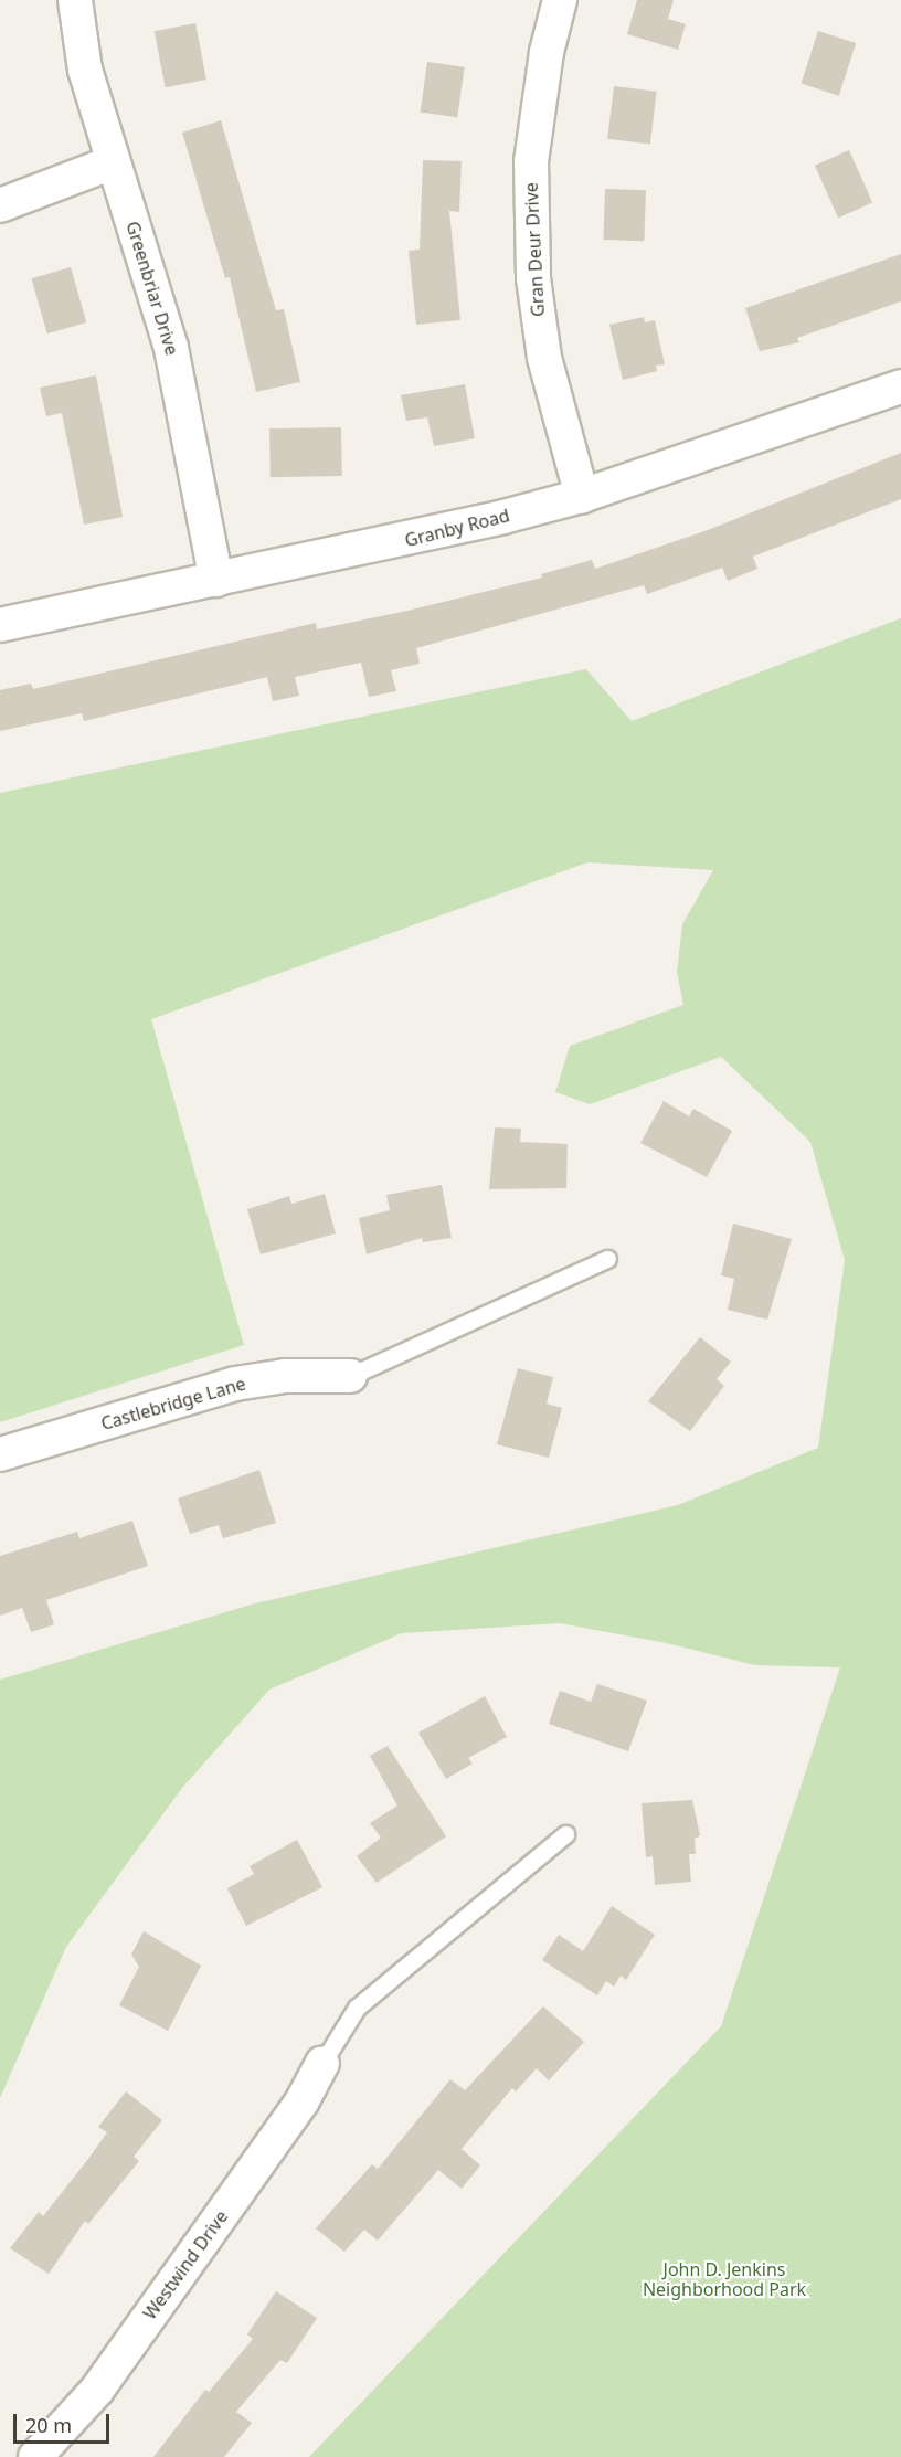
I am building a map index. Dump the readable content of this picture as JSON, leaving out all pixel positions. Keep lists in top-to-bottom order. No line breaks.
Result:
{"streets":{"street":["Gran Deur Drive","Greenbriar Drive","Granby Road","Castlebridge Lane","Westwind Drive"]},"crossings":[["Gran Deur Drive","Granby Road"],["Greenbriar Drive","Granby Road"]],"parks":["John D. Jenkins Neighborhood Park"],"scale_bar":"20 m"}
